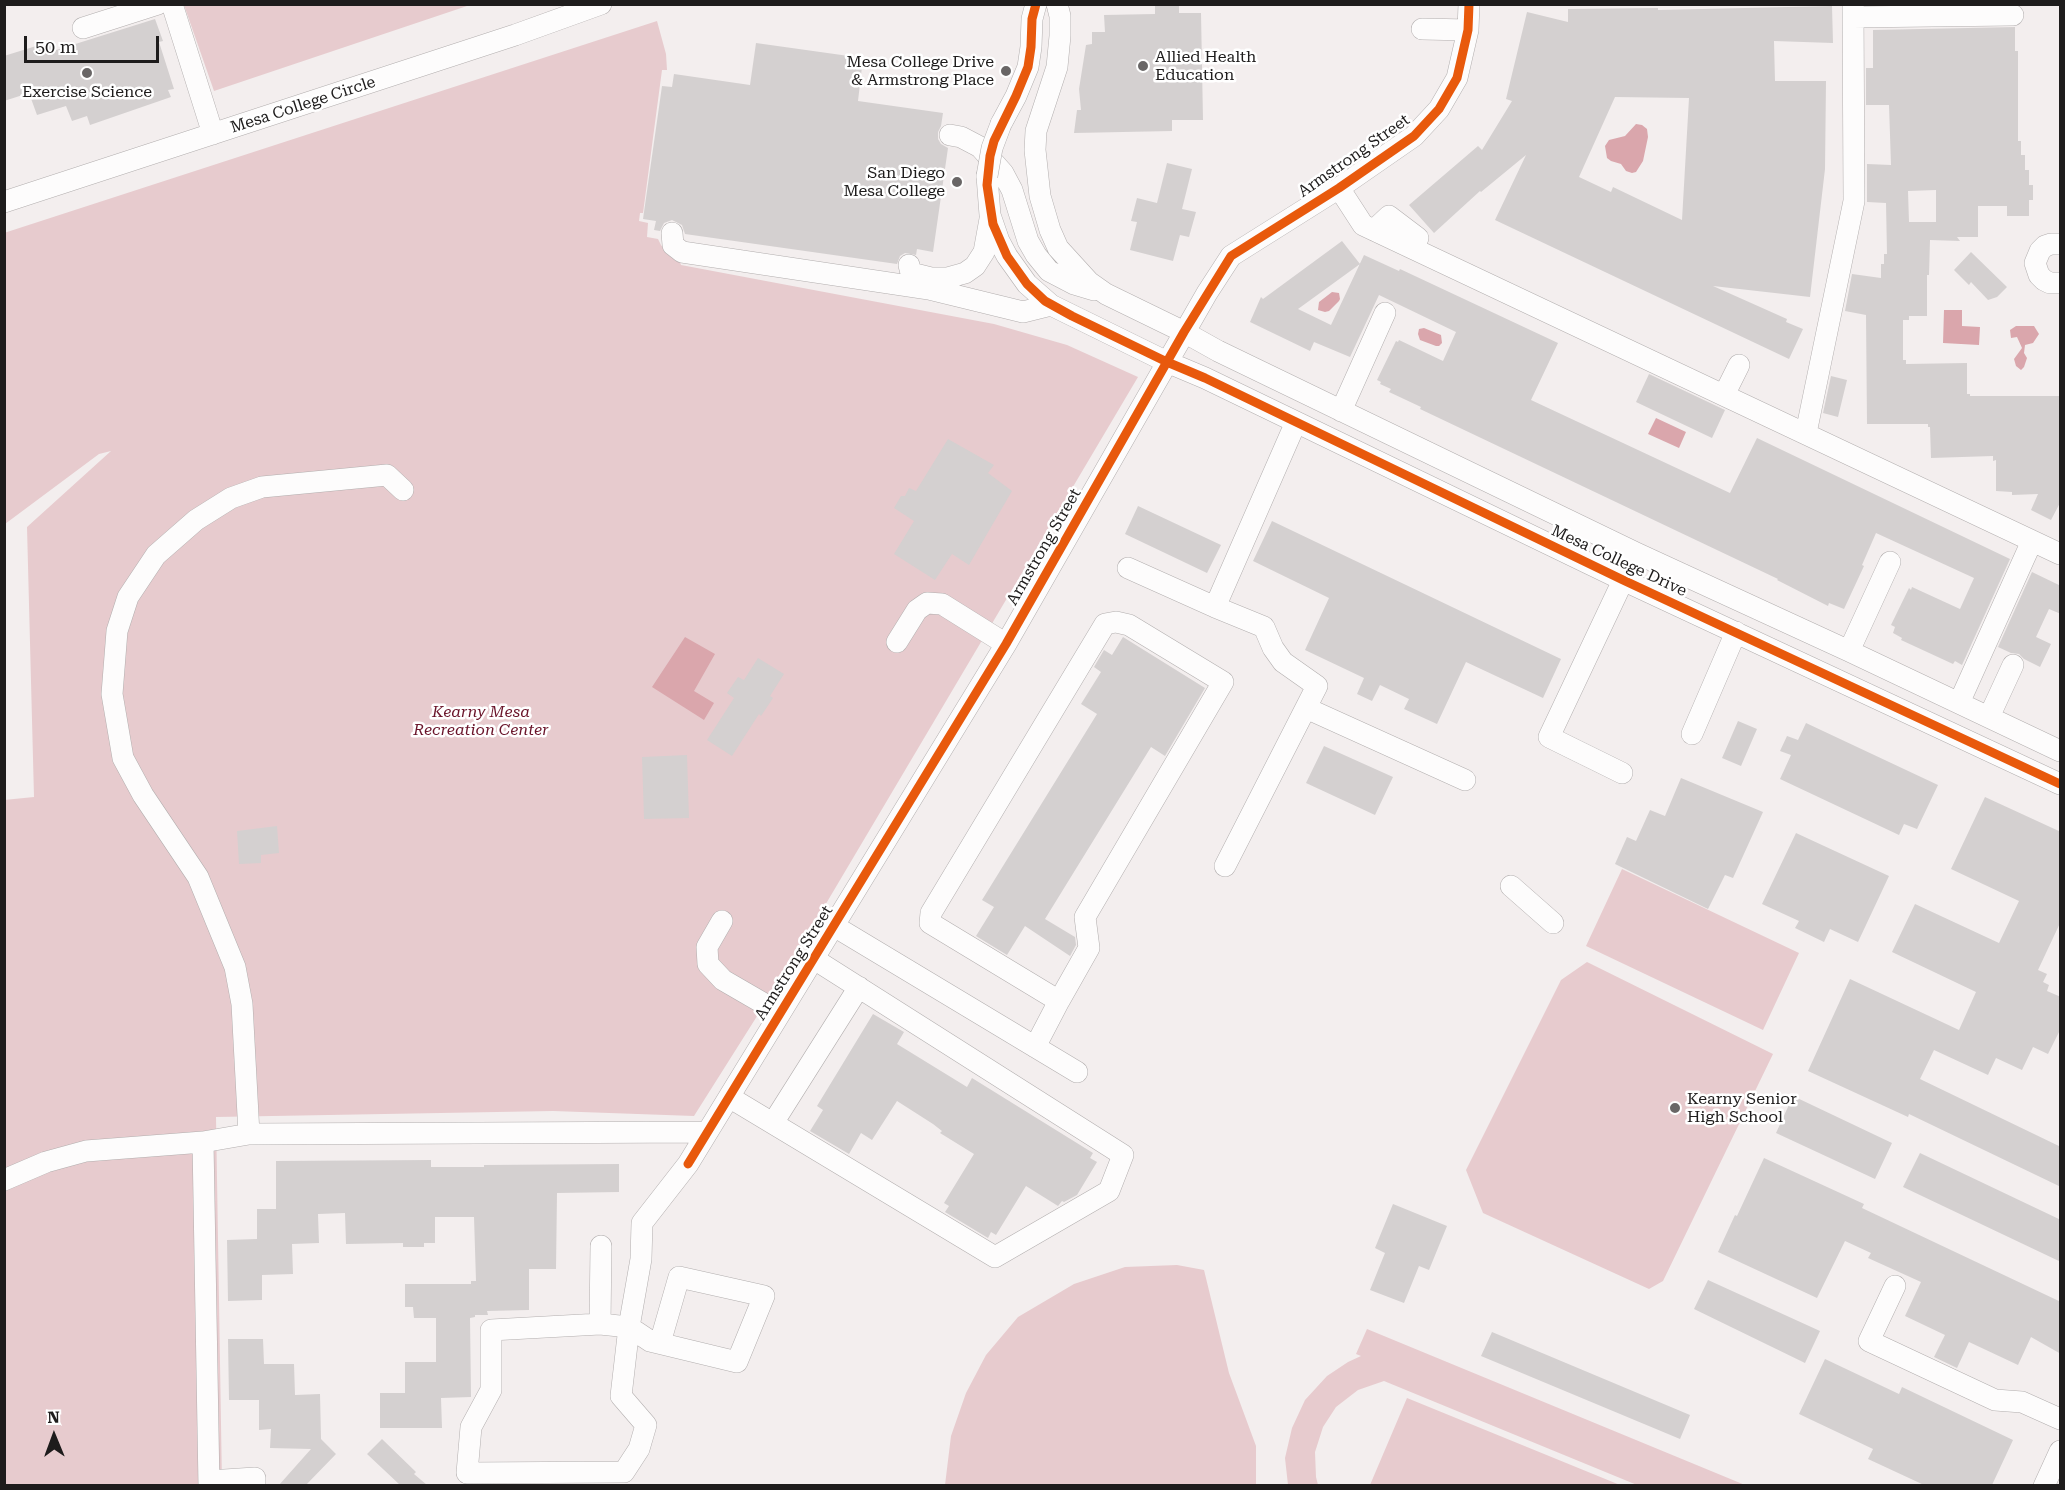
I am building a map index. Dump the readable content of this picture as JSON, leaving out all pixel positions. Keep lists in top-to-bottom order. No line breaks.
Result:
{"streets":{"street":["Mesa College Circle","Armstrong Street","Mesa College Drive"]},"crossings":[["Armstrong Street","Mesa College Drive"]],"parks":["Kearny Mesa Recreation Center"],"places":["Allied Health Education","Mesa College Drive & Armstrong Place","Exercise Science","San Diego Mesa College","Kearny Senior High School"],"scale_bar":"50 m","north":"top"}
